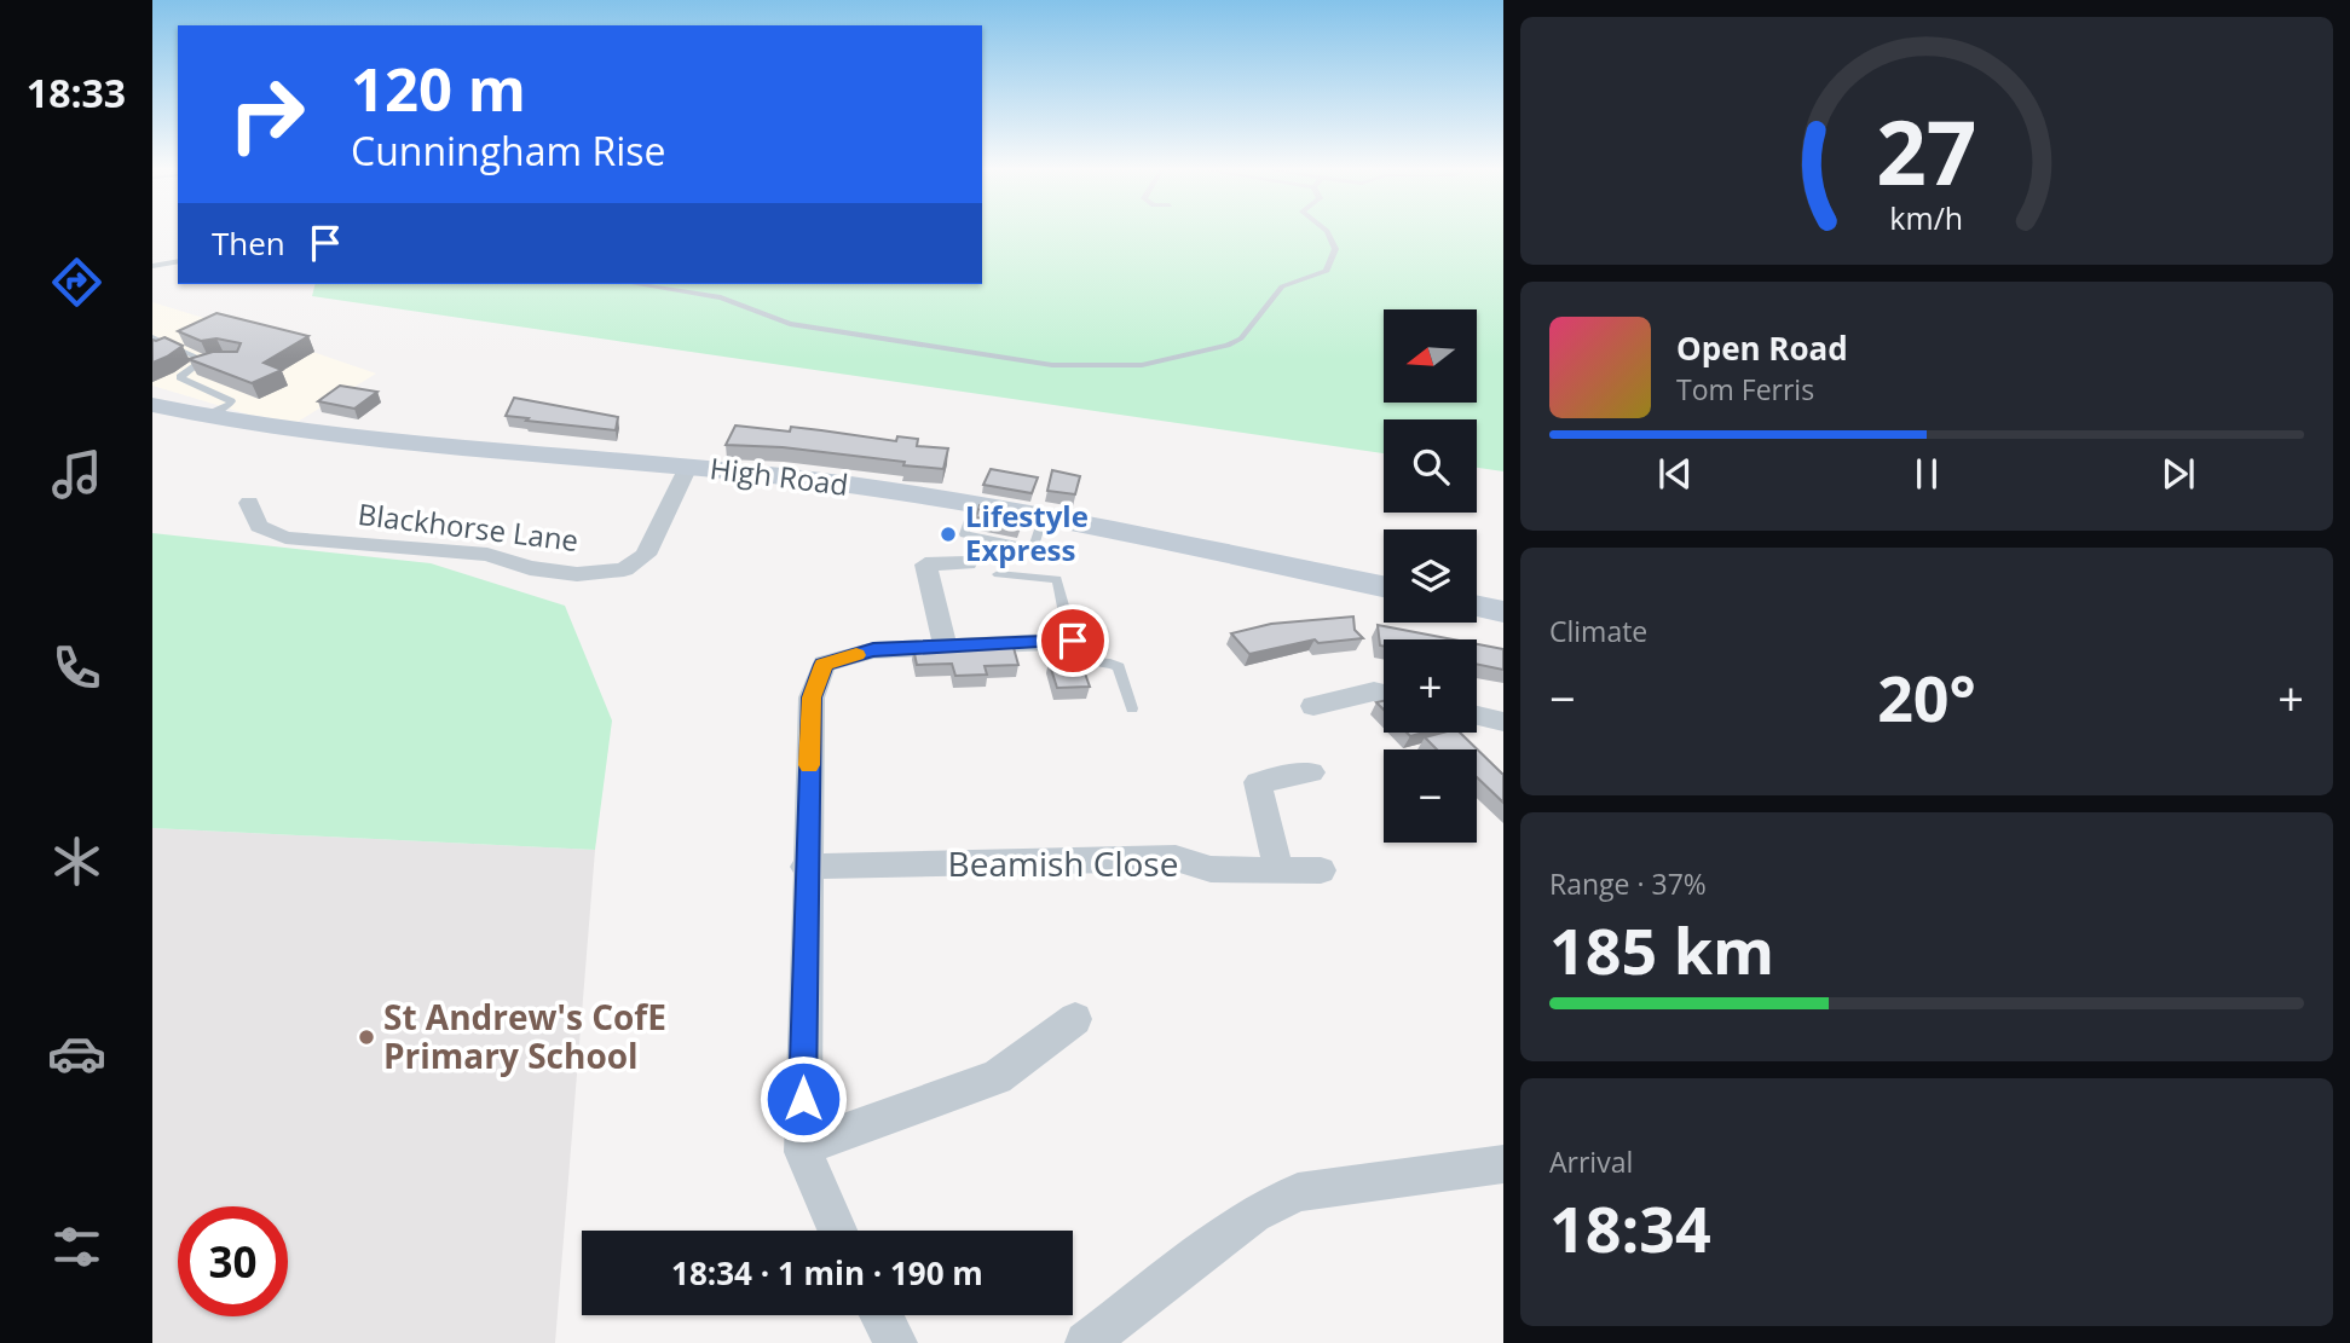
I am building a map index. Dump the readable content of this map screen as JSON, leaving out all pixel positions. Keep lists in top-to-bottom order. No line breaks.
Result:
{"streets":{"main road":["High Road"],"street":["Blackhorse Lane","Beamish Close"]},"crossings":[["High Road","Blackhorse Lane"]],"places":["Lifestyle Express","St Andrew's CofE Primary School"],"north":"left","page":{"tabs":"18:33","turn":["120 m","Cunningham Rise"],"then":"Then","map_buttons":["+","−"],"song":["Open Road","Tom Ferris"],"tile":["Climate",["Range · 37%","185 km"],["Arrival","18:34"]],"heat":["−","20°","+"],"limit":"30","trip":"18:34 · 1 min · 190 m","gauge":["27","km/h"]}}
